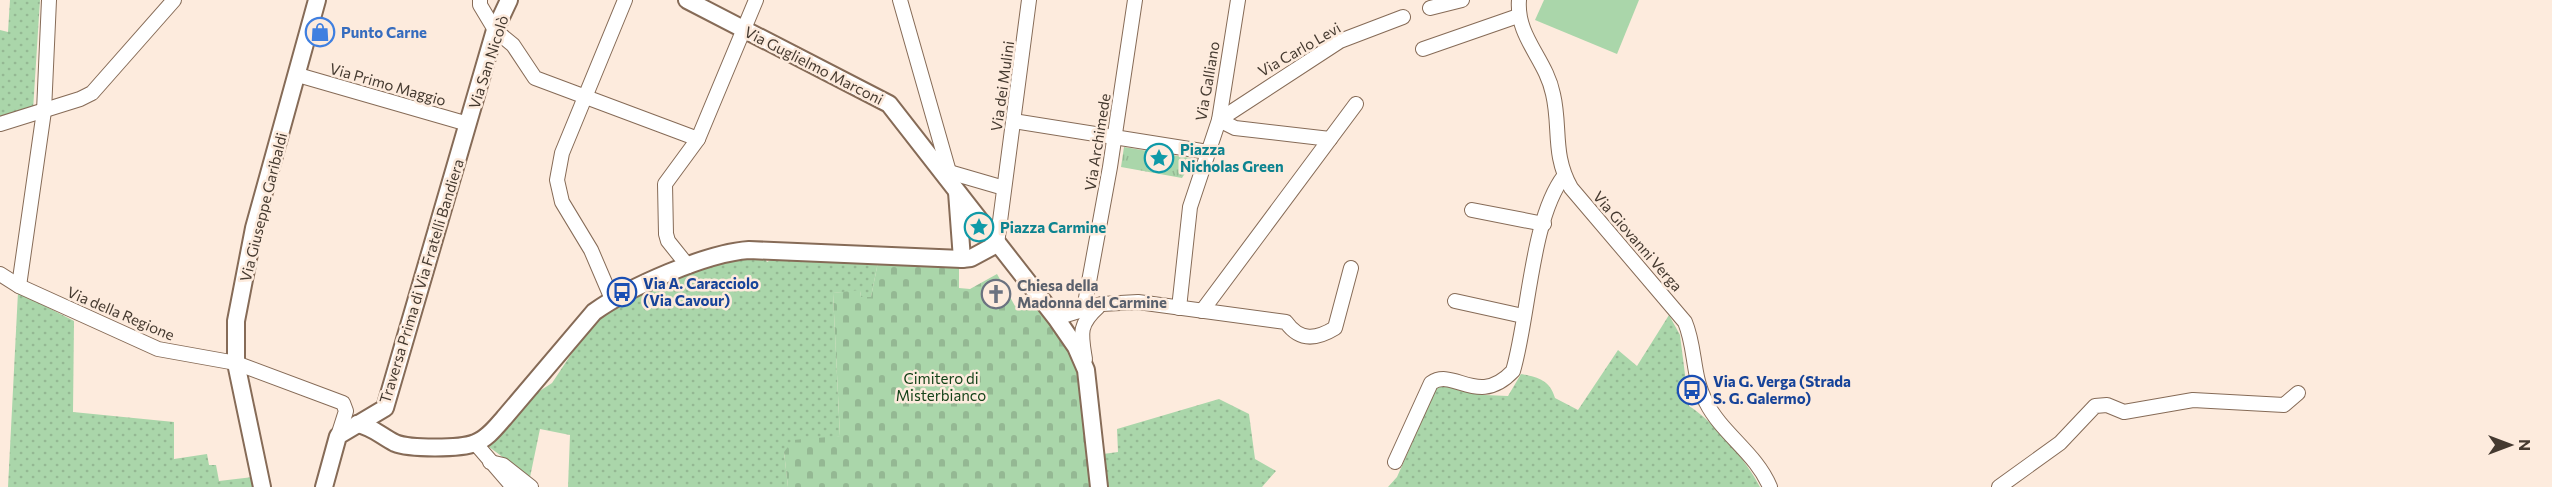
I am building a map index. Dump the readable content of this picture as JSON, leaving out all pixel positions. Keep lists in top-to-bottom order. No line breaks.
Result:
{"streets":{"main road":["Via San Nicolò","Via Guglielmo Marconi","Via Giuseppe Garibaldi","Traversa Prima di Via Fratelli Bandiera"],"street":["Via Carlo Levi","Via Galliano","Via Primo Maggio","Via dei Mulini","Via Archimede","Via Giovanni Verga","Via della Regione"]},"crossings":[["Via Carlo Levi","Via Galliano"],["Via San Nicolò","Via Primo Maggio"],["Via San Nicolò","Traversa Prima di Via Fratelli Bandiera"],["Via Guglielmo Marconi","Via dei Mulini"],["Via Guglielmo Marconi","Via Archimede"],["Via Primo Maggio","Via Giuseppe Garibaldi"],["Via Primo Maggio","Traversa Prima di Via Fratelli Bandiera"],["Via Giuseppe Garibaldi","Via della Regione"],["Traversa Prima di Via Fratelli Bandiera","Via della Regione"]],"parks":["Cimitero di Misterbianco"],"places":{"shop":["Punto Carne"],"place":["Piazza Nicholas Green","Piazza Carmine"],"bus stop":["Via A. Caracciolo (Via Cavour)","Via G. Verga (Strada S. G. Galermo)"],"church":["Chiesa della Madonna del Carmine"]},"north":"right"}
